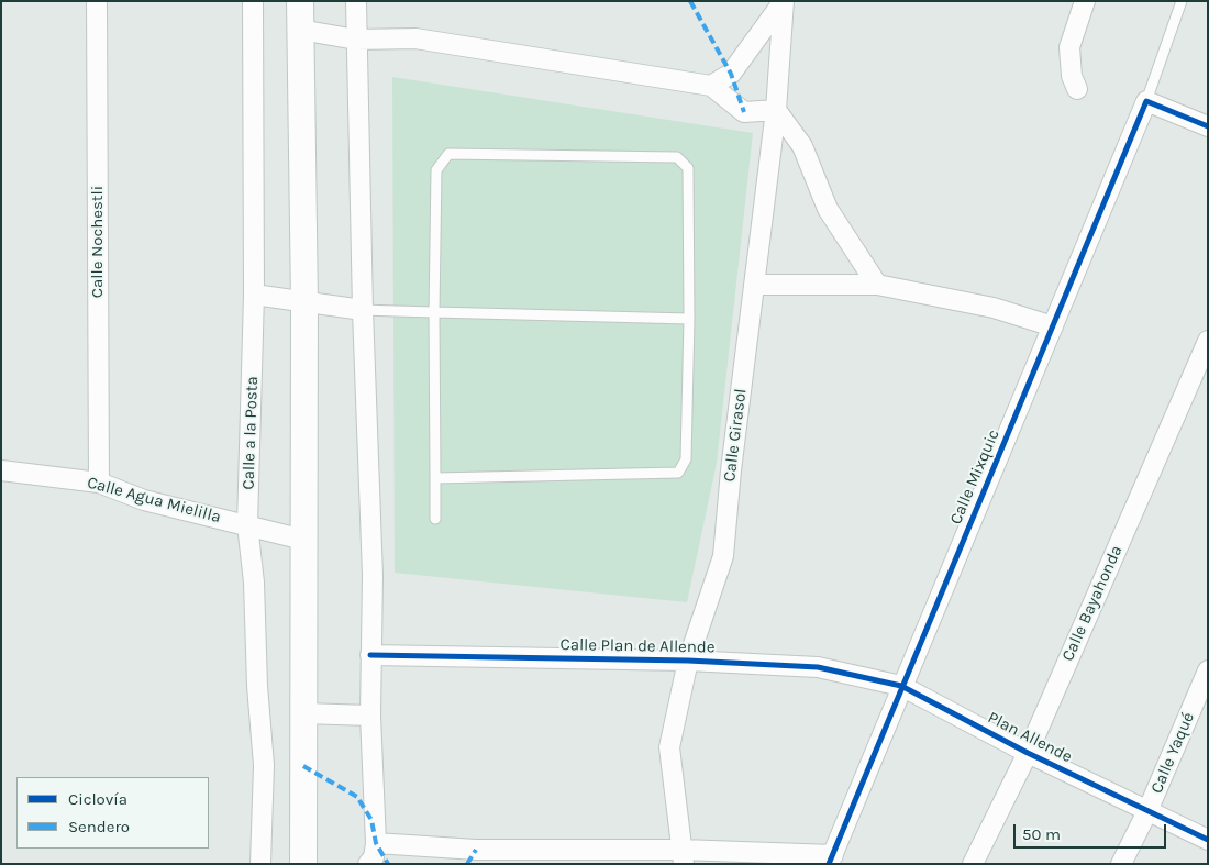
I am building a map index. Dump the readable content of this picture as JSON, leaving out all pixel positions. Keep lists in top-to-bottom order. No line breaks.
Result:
{"streets":{"street":["Calle Nochestli","Calle a la Posta","Calle Girasol","Calle Mixquic","Calle Agua Mielilla","Calle Bayahonda","Calle Plan de Allende","Plan Allende","Calle Yaqué"]},"crossings":[["Calle Nochestli","Calle Agua Mielilla"],["Calle a la Posta","Calle Agua Mielilla"],["Calle Girasol","Calle Plan de Allende"],["Calle Mixquic","Calle Plan de Allende"],["Calle Mixquic","Plan Allende"],["Calle Bayahonda","Plan Allende"],["Calle Plan de Allende","Plan Allende"],["Plan Allende","Calle Yaqué"]],"legend":["Ciclovía","Sendero"],"scale_bar":"50 m"}
